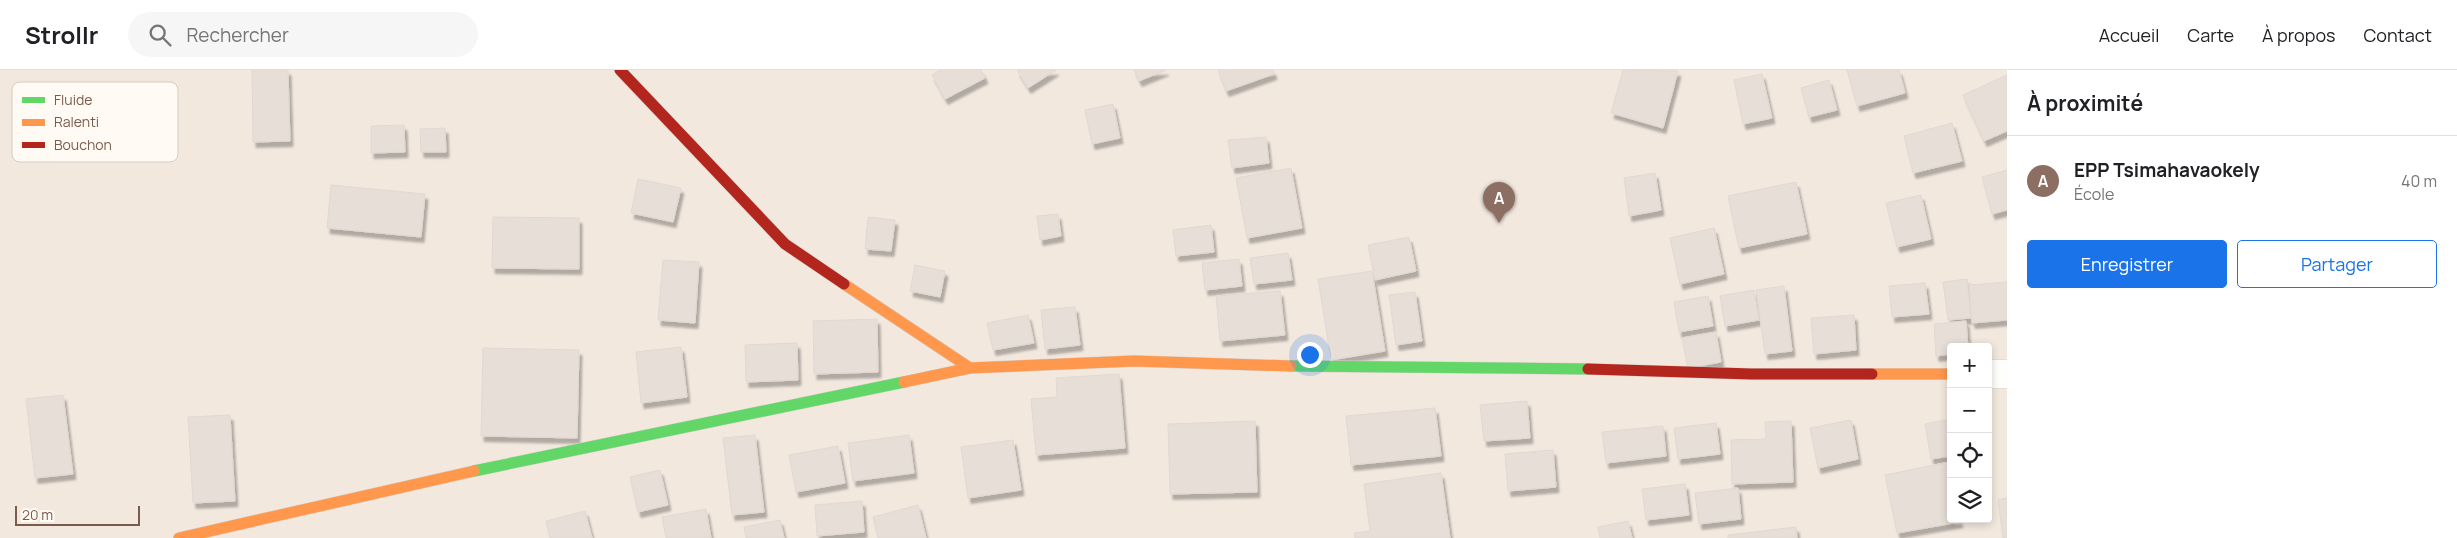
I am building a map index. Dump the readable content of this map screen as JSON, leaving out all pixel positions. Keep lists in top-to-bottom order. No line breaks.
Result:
{"legend":["Fluide","Ralenti","Bouchon"],"scale_bar":"20 m","page":{"header":"Strollr","search":"Rechercher","nav":["Accueil","Carte","À propos","Contact"],"heading":"À proximité","list":[{"mark":"A","name":"EPP Tsimahavaokely","note":"École","value":"40 m"}],"pins":"A","buttons":["Enregistrer","Partager"],"map_buttons":["+","−"],"scale":"20 m"}}
